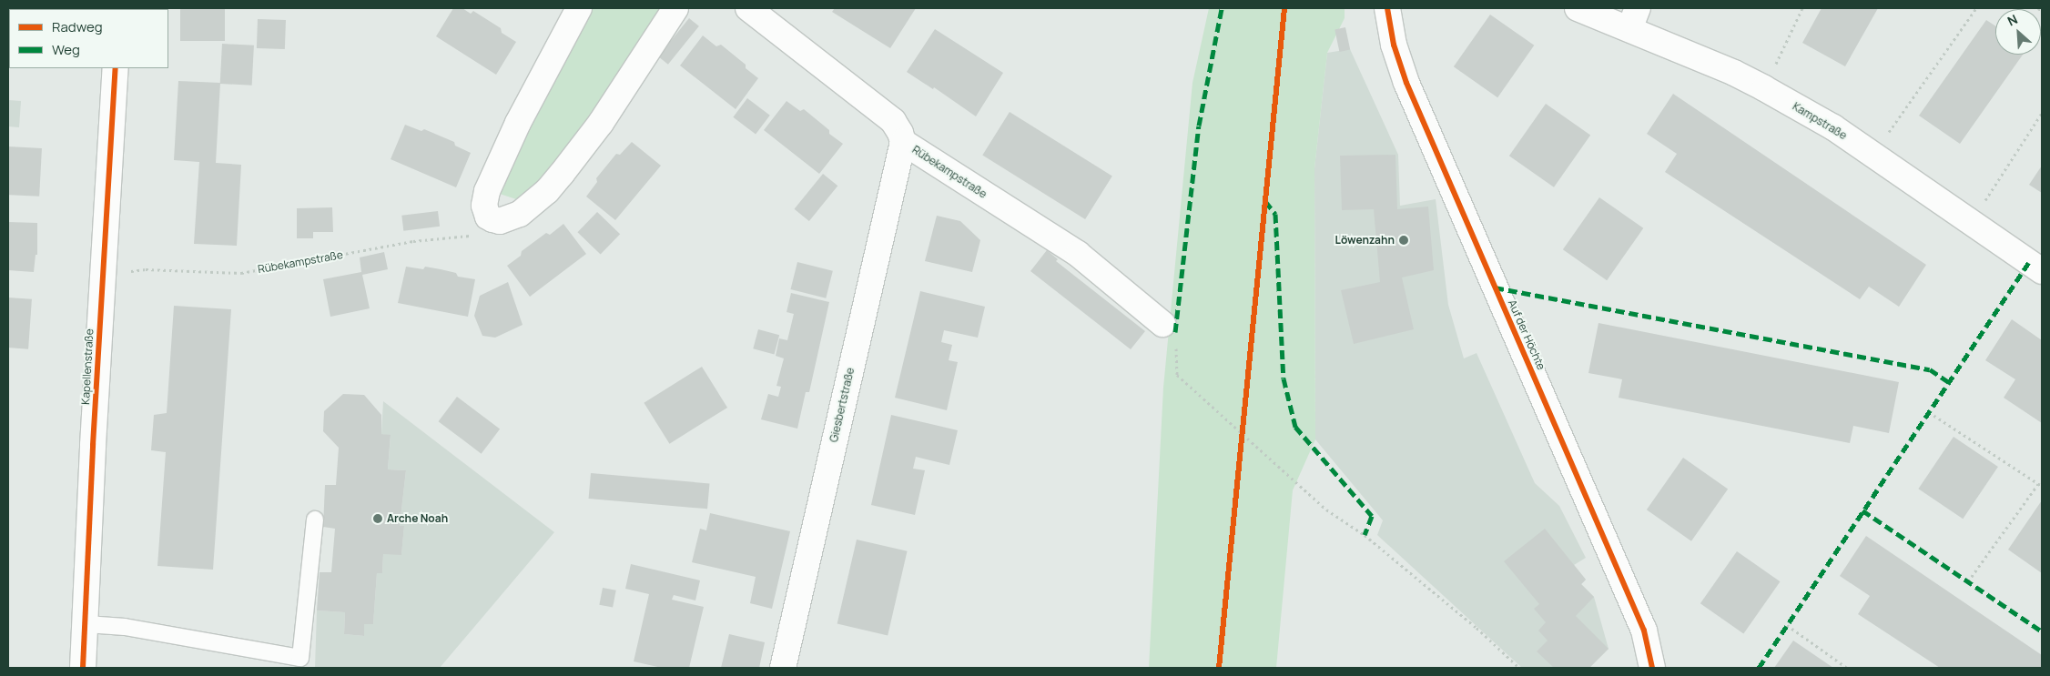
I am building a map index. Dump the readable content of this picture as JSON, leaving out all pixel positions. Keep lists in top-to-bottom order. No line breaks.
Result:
{"streets":{"street":["Kampstraße","Rübekampstraße","Auf der Höchte","Kapellenstraße","Giesbertstraße"]},"crossings":[["Rübekampstraße","Kapellenstraße"],["Rübekampstraße","Giesbertstraße"]],"places":["Löwenzahn","Arche Noah"],"legend":["Radweg","Weg"],"north":"top left"}
